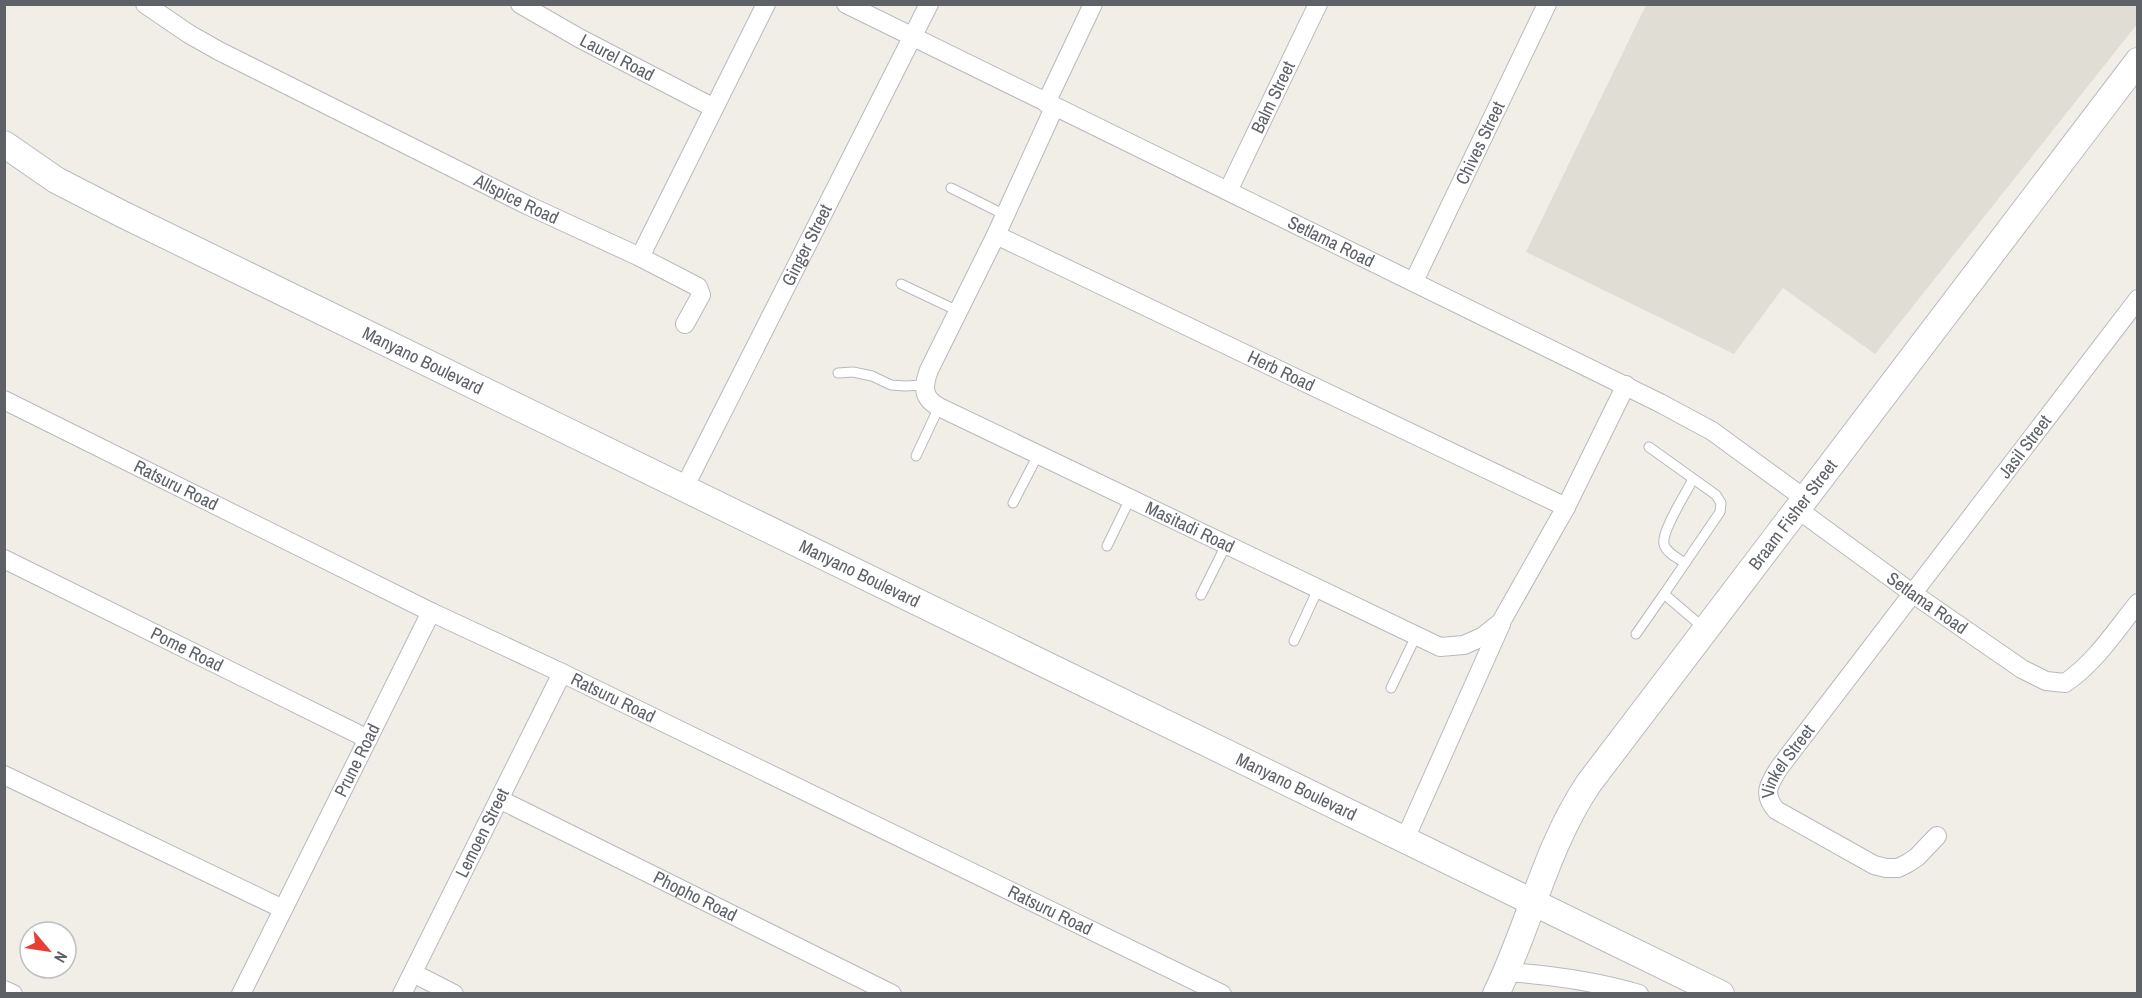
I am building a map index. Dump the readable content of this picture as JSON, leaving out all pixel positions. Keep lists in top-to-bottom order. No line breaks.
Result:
{"streets":{"street":["Laurel Road","Balm Street","Chives Street","Allspice Road","Setlama Road","Ginger Street","Manyano Boulevard","Herb Road","Jasil Street","Ratsuru Road","Braam Fisher Street","Masitadi Road","Pome Road","Prune Road","Vinkel Street","Lemoen Street","Phopho Road"]},"crossings":[["Balm Street","Setlama Road"],["Chives Street","Setlama Road"],["Setlama Road","Ginger Street"],["Setlama Road","Jasil Street"],["Setlama Road","Braam Fisher Street"],["Setlama Road","Masitadi Road"],["Setlama Road","Vinkel Street"],["Ginger Street","Manyano Boulevard"],["Manyano Boulevard","Braam Fisher Street"],["Herb Road","Masitadi Road"],["Jasil Street","Vinkel Street"],["Ratsuru Road","Prune Road"],["Ratsuru Road","Lemoen Street"],["Pome Road","Prune Road"],["Lemoen Street","Phopho Road"]],"north":"bottom right"}
